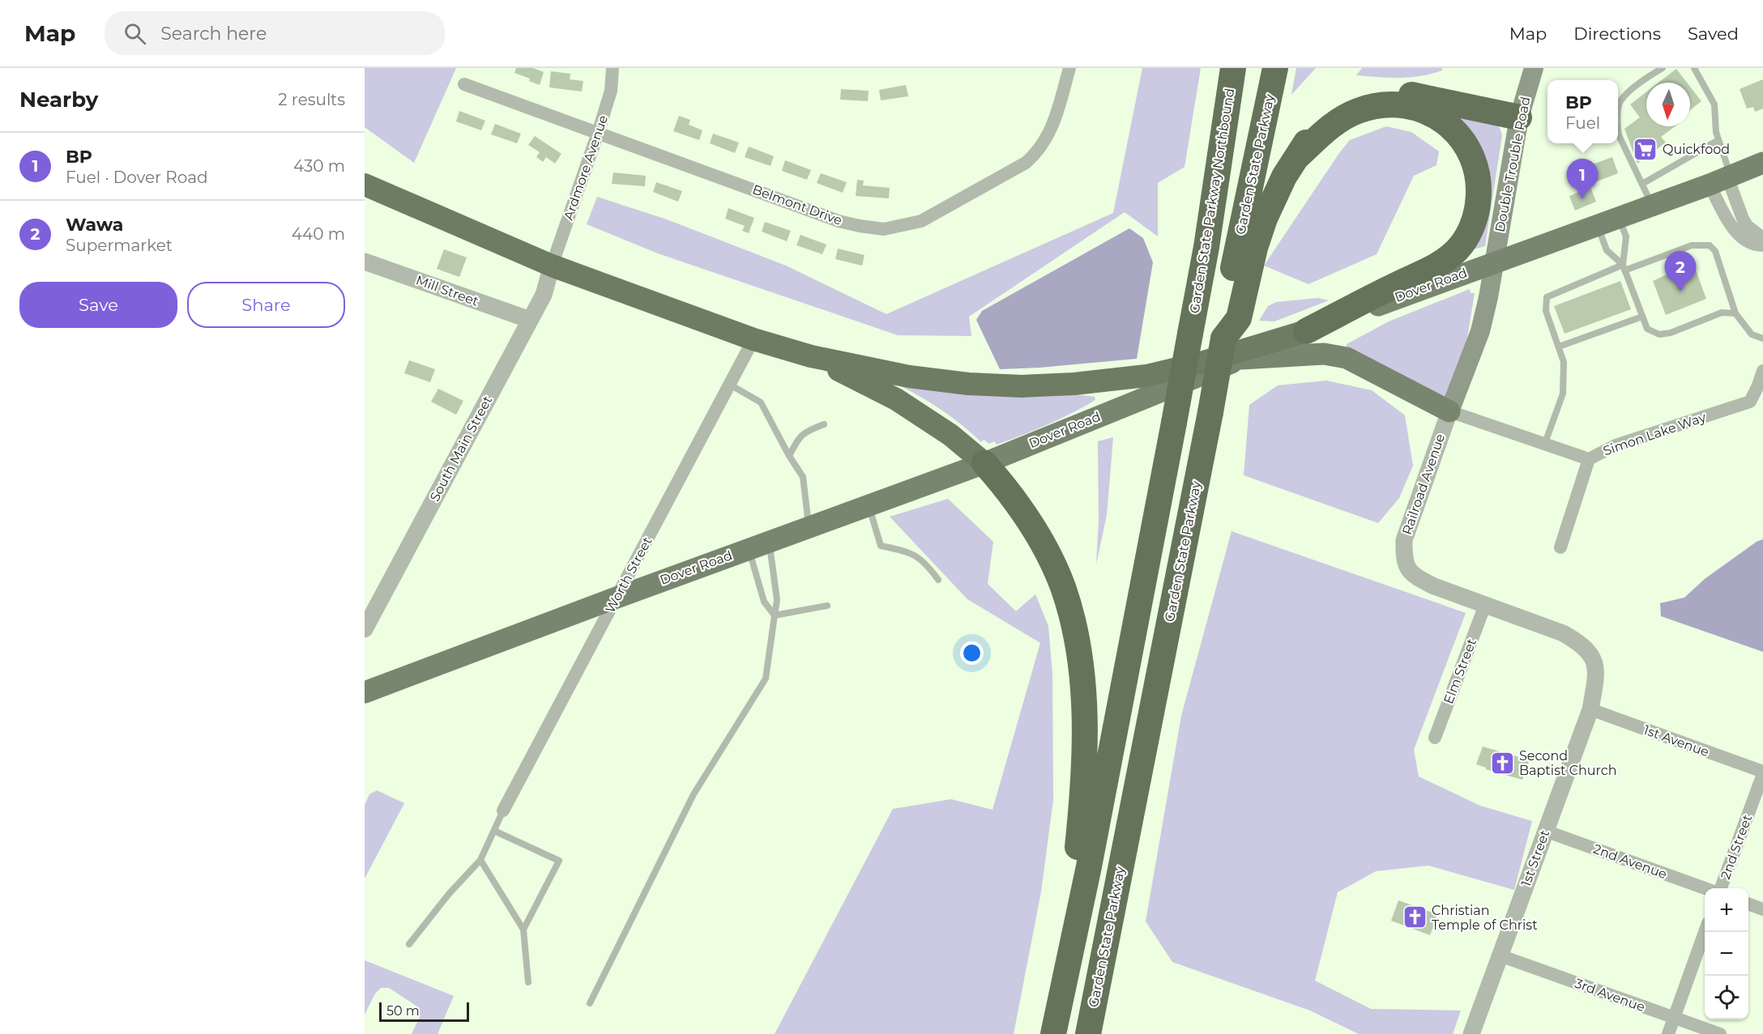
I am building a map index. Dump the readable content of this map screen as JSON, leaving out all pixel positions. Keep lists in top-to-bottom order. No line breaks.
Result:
{"streets":{"highway":["Garden State Parkway","Garden State Parkway Northbound"],"main road":["Double Trouble Road","Dover Road","Railroad Avenue"],"street":["Ardmore Avenue","Belmont Drive","Mill Street","Simon Lake Way","South Main Street","Worth Street","Elm Street","1st Avenue","2nd Street","1st Street","2nd Avenue","3rd Avenue"]},"crossings":[["Double Trouble Road","Dover Road"],["Double Trouble Road","Railroad Avenue"],["Ardmore Avenue","Belmont Drive"],["Ardmore Avenue","South Main Street"],["Dover Road","Railroad Avenue"],["Dover Road","Worth Street"],["Mill Street","South Main Street"],["Railroad Avenue","Elm Street"],["Railroad Avenue","1st Avenue"],["Railroad Avenue","1st Street"],["1st Avenue","2nd Street"],["1st Avenue","1st Street"],["1st Street","2nd Avenue"],["1st Street","3rd Avenue"]],"places":{"supermarket":["Quickfood"],"church":["Second Baptist Church","Christian Temple of Christ"]},"scale_bar":"50 m","north":"bottom","page":{"header":"Map","search":"Search here","nav":["Map","Directions","Saved"],"heading":["Nearby","2 results"],"popup":["BP","Fuel"],"list":[{"mark":"1","name":"BP","note":"Fuel · Dover Road","value":"430 m"},{"mark":"2","name":"Wawa","note":"Supermarket","value":"440 m"}],"pins":["1","2"],"buttons":["Save","Share"],"map_buttons":["+","−"],"scale":"50 m"}}
